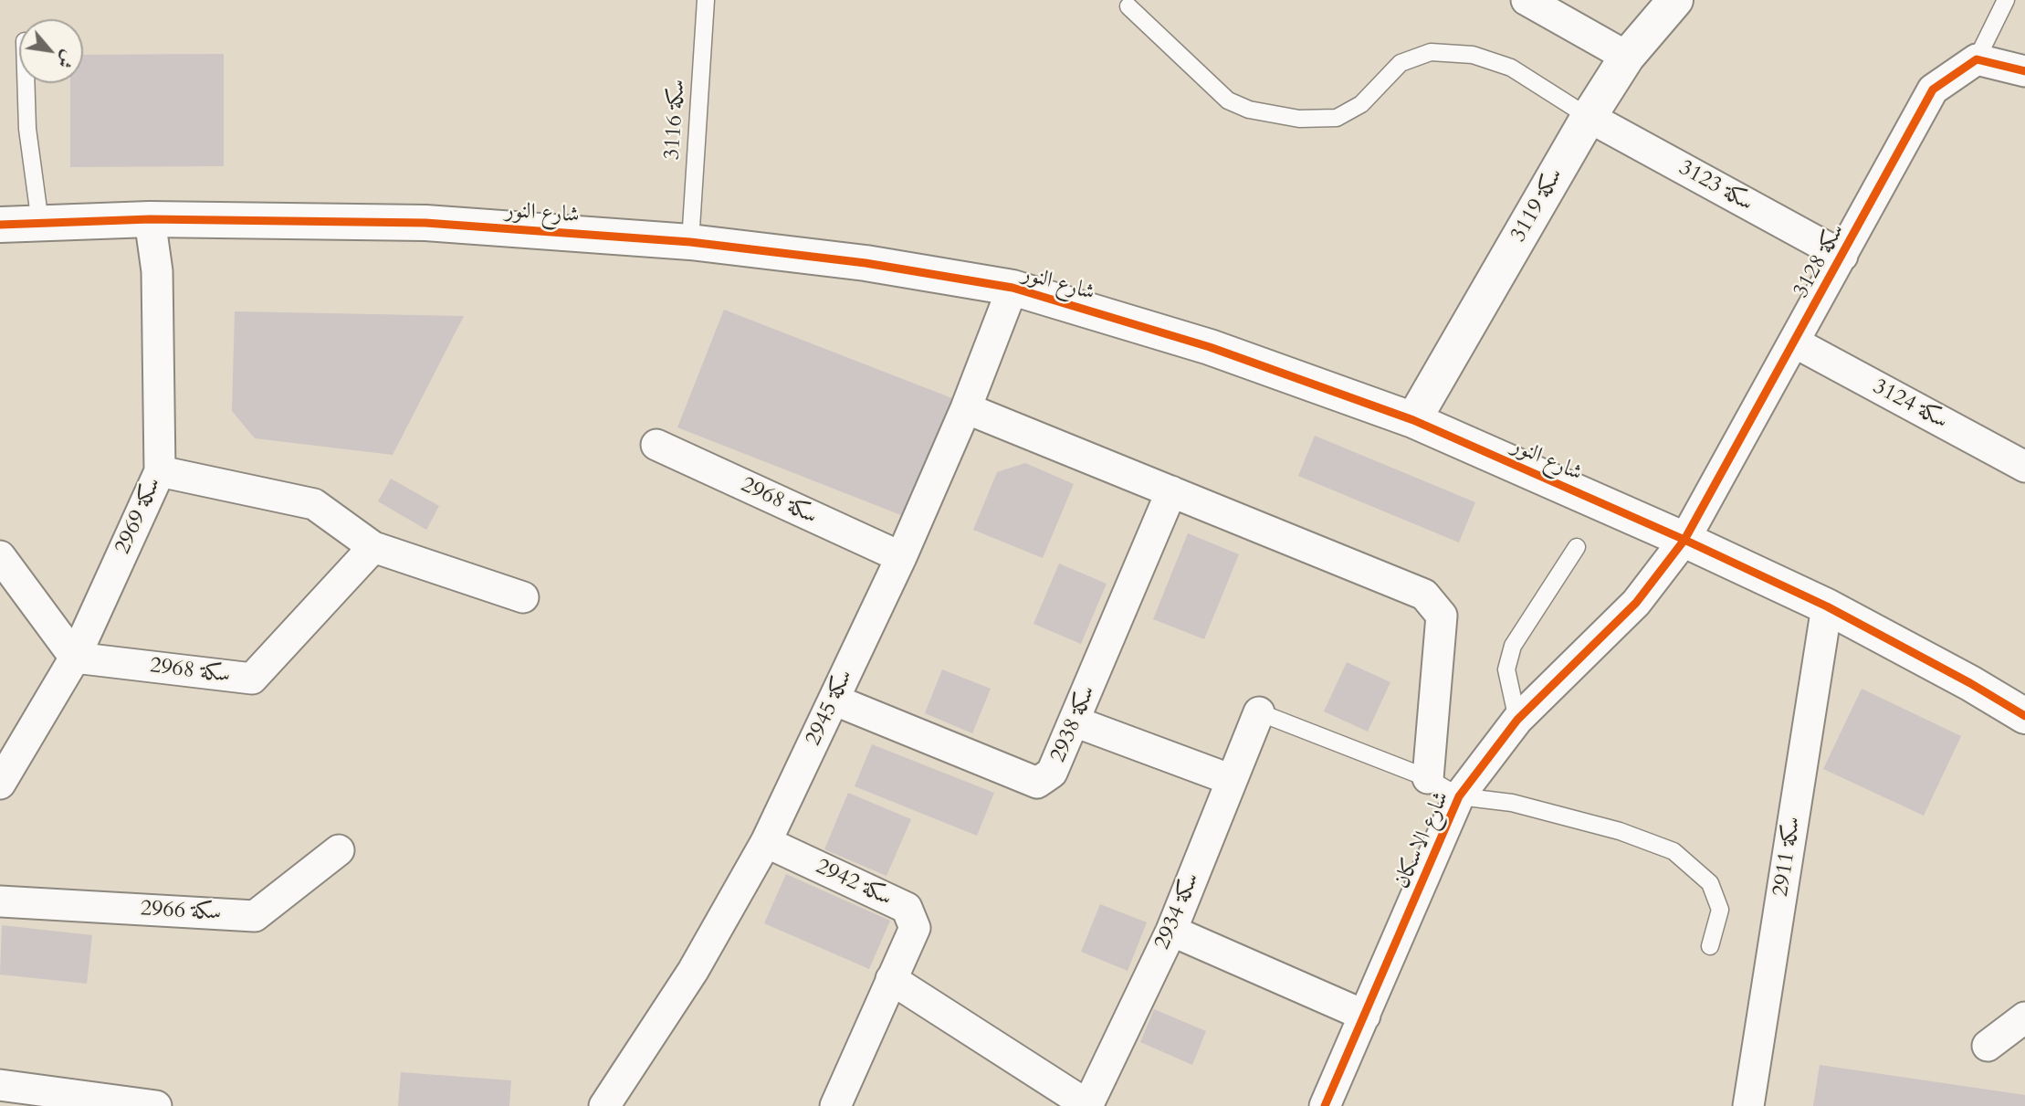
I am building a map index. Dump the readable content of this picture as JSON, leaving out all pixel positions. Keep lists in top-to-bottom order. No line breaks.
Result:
{"streets":{"street":["سكة 3123","سكة 3119","شارع النور","سكة 3128","سكة 3124","سكة 2968","سكة 2969","سكة 2945","سكة 2938","شارع الاسكان","سكة 2911","سكة 2942","سكة 2966","سكة 2934"],"lane":["سكة 3116"]},"crossings":[["سكة 3116","شارع النور"],["سكة 3123","سكة 3119"],["سكة 3123","سكة 3128"],["سكة 3119","شارع النور"],["شارع النور","سكة 3128"],["شارع النور","سكة 2969"],["شارع النور","سكة 2945"],["شارع النور","شارع الاسكان"],["شارع النور","سكة 2911"],["سكة 3128","سكة 3124"],["سكة 3128","شارع الاسكان"],["سكة 2968","سكة 2969"],["سكة 2968","سكة 2945"],["سكة 2945","سكة 2938"],["سكة 2945","سكة 2942"]],"north":"bottom right"}
